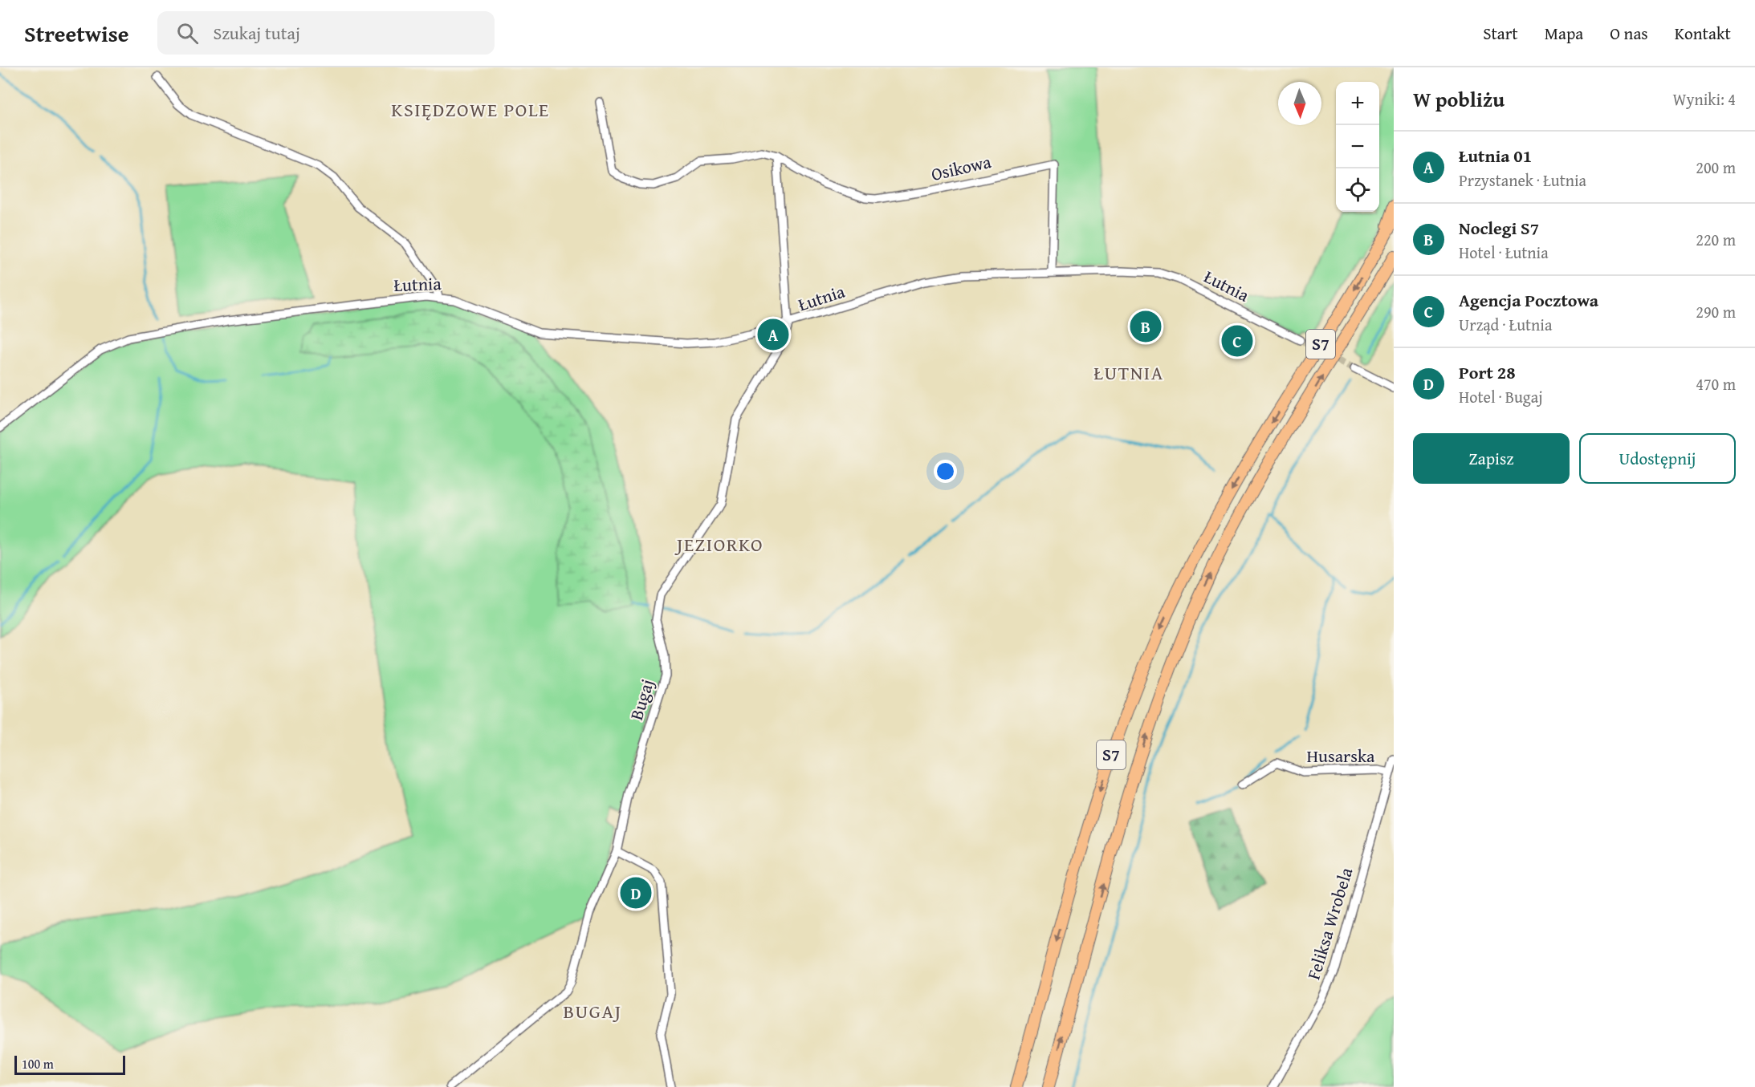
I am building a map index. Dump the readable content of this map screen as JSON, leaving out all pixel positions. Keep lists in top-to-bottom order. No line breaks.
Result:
{"streets":{"highway":["S7"],"street":["Osikowa","Łutnia","Bugaj","Husarska","Feliksa Wrobela"]},"crossings":[["Osikowa","Łutnia"],["Łutnia","Bugaj"],["Husarska","Feliksa Wrobela"]],"districts":["KSIĘDZOWE POLE","ŁUTNIA","JEZIORKO","BUGAJ"],"scale_bar":"100 m","north":"bottom","page":{"header":"Streetwise","search":"Szukaj tutaj","nav":["Start","Mapa","O nas","Kontakt"],"heading":["W pobliżu","Wyniki: 4"],"map_buttons":["+","−"],"list":[{"mark":"A","name":"Łutnia 01","note":"Przystanek · Łutnia","value":"200 m"},{"mark":"B","name":"Noclegi S7","note":"Hotel · Łutnia","value":"220 m"},{"mark":"C","name":"Agencja Pocztowa","note":"Urząd · Łutnia","value":"290 m"},{"mark":"D","name":"Port 28","note":"Hotel · Bugaj","value":"470 m"}],"pins":["B","A","C","D"],"buttons":["Zapisz","Udostępnij"],"scale":"100 m"}}
